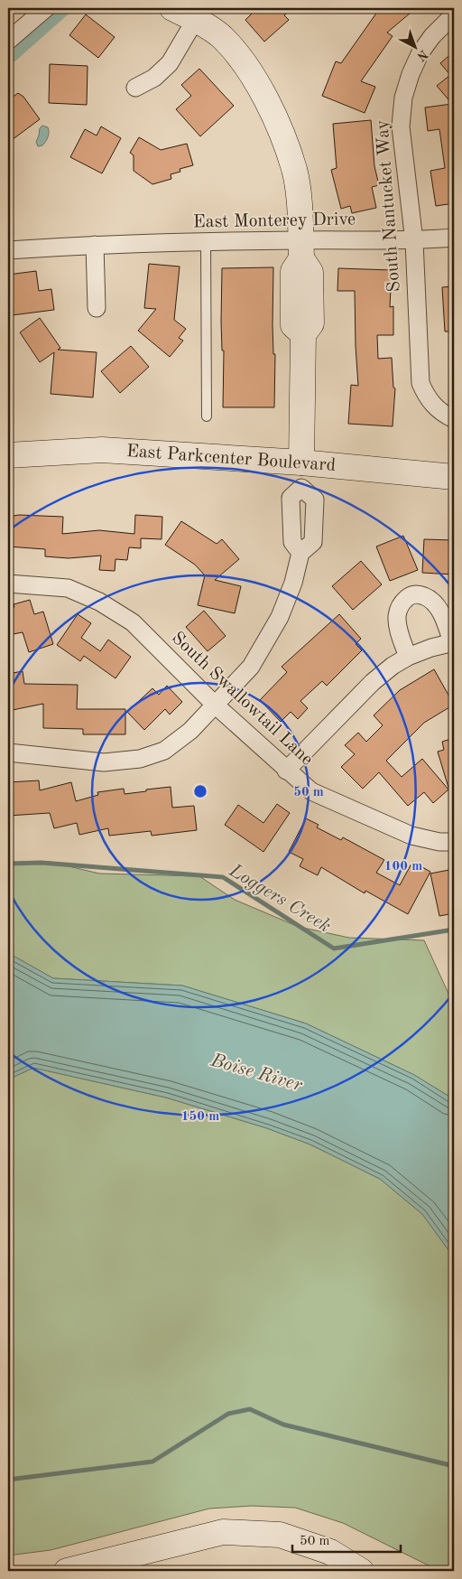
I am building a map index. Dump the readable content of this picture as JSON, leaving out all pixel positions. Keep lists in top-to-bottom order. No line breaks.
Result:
{"streets":{"street":["South Nantucket Way","East Monterey Drive","East Parkcenter Boulevard","South Swallowtail Lane"]},"crossings":[["South Nantucket Way","East Monterey Drive"]],"water":["Loggers Creek","Boise River"],"scale_bar":"50 m","north":"bottom right","rings":["50 m","100 m","150 m"]}
